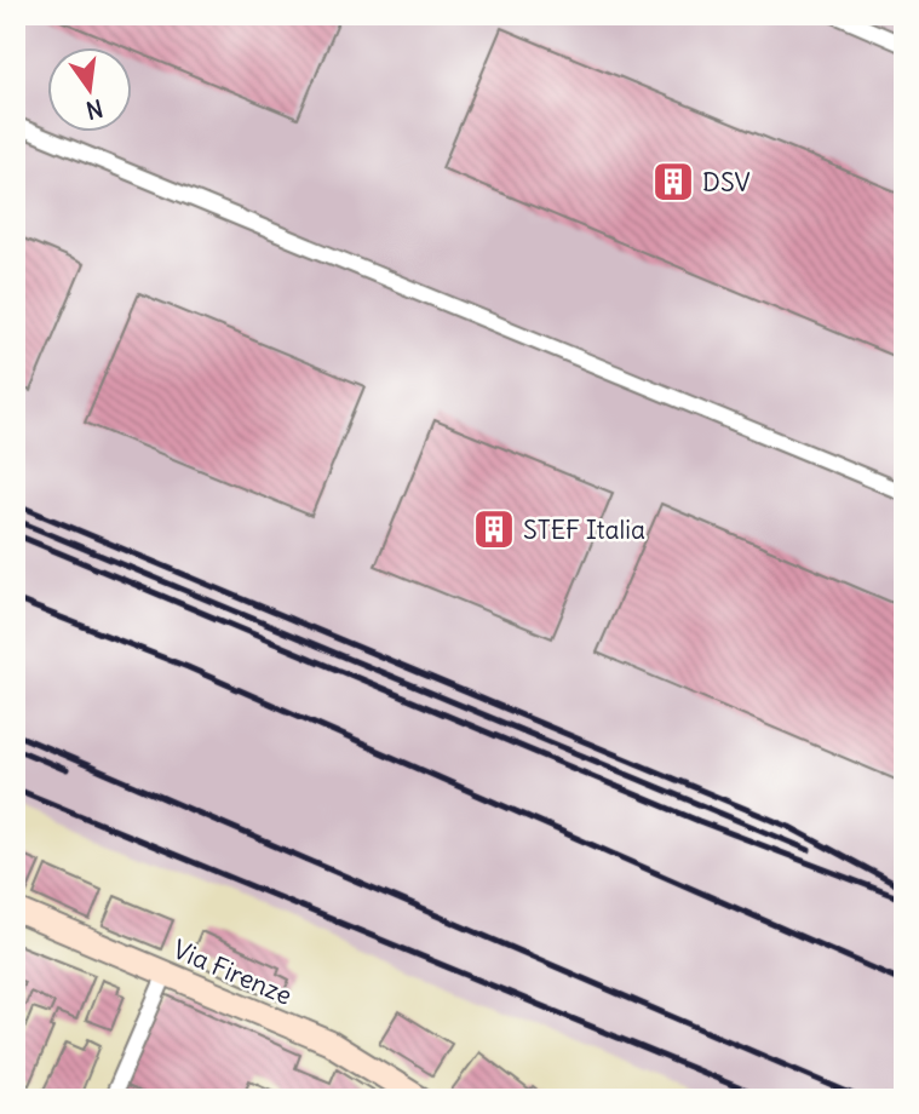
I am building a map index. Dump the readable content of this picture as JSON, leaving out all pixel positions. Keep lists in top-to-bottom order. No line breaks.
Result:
{"streets":{"main road":["Via Firenze"]},"places":{"building":["DSV","STEF Italia"]},"north":"bottom"}
